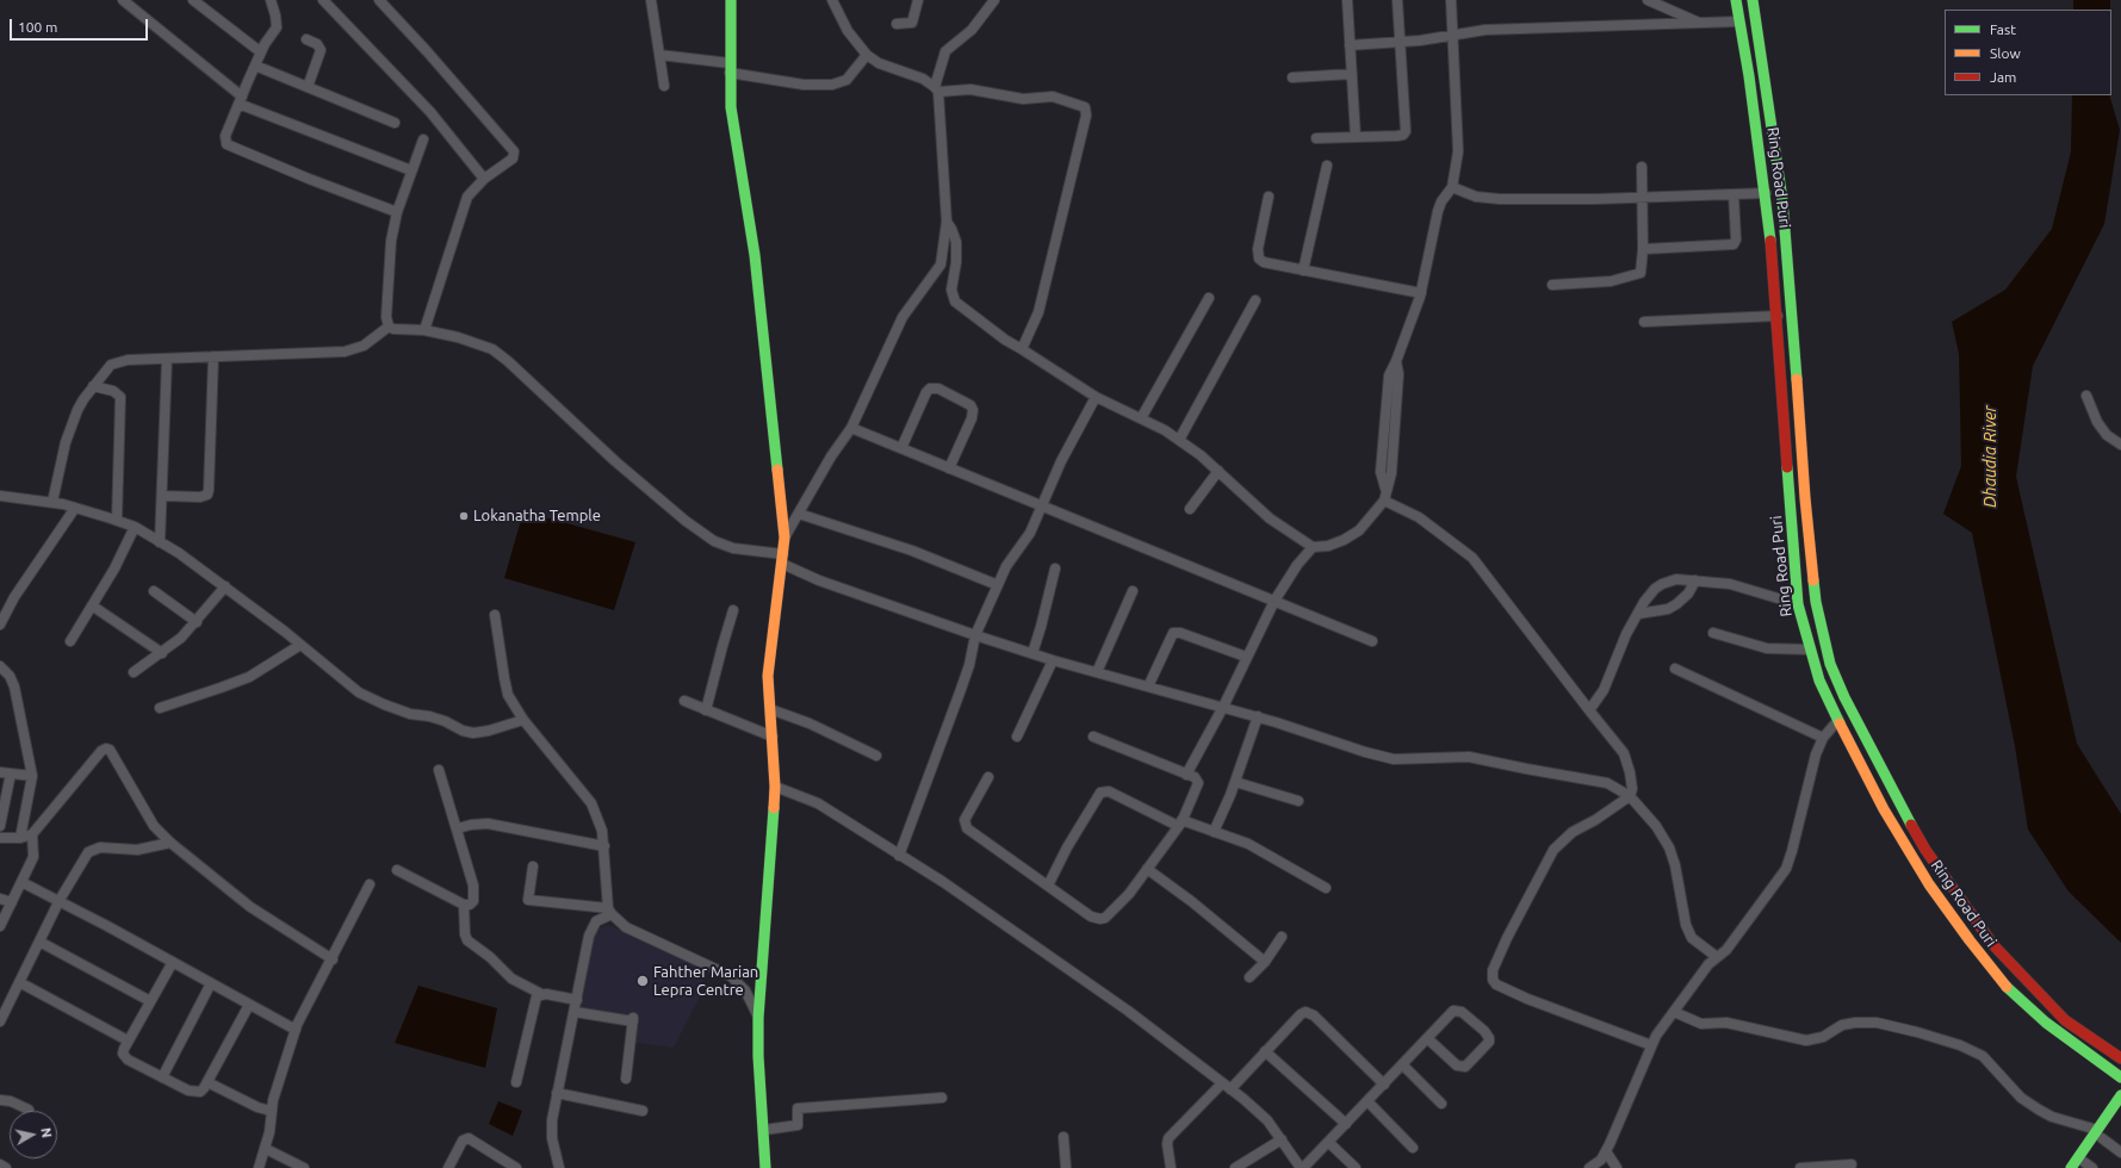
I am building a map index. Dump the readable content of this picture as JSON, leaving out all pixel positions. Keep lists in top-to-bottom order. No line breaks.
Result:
{"streets":{"main road":["Ring Road Puri"]},"water":["Dhaudia River"],"places":["Lokanatha Temple","Fahther Marian Lepra Centre"],"legend":["Fast","Slow","Jam"],"scale_bar":"100 m","north":"right"}
